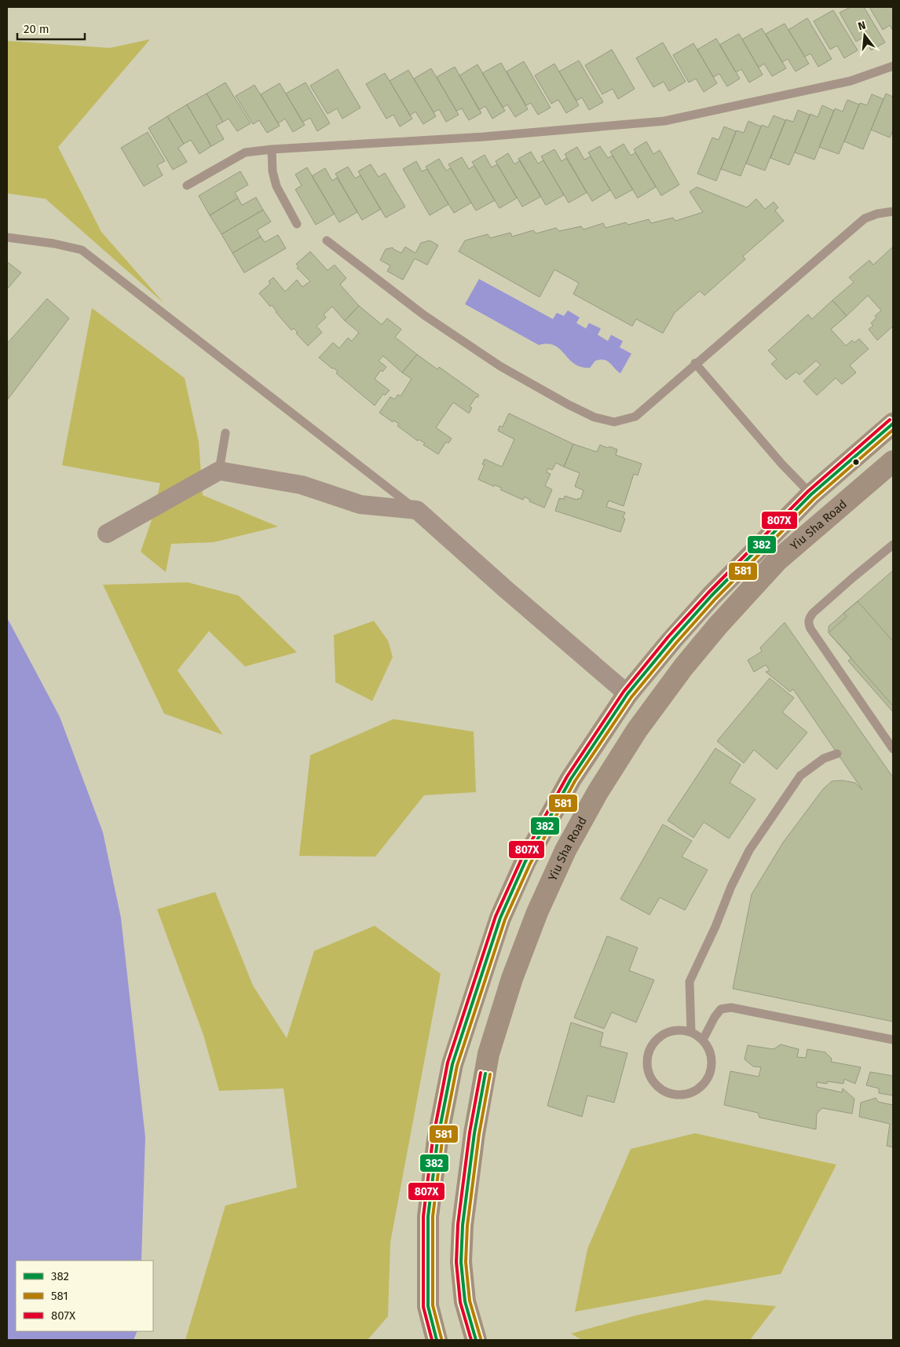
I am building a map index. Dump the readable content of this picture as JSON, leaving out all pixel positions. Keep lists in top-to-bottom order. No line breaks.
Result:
{"streets":{"street":["Yiu Sha Road"]},"lines":["transit line 807X","transit line 382","transit line 581"],"legend":["382","581","807X"],"scale_bar":"20 m","north":"top"}
